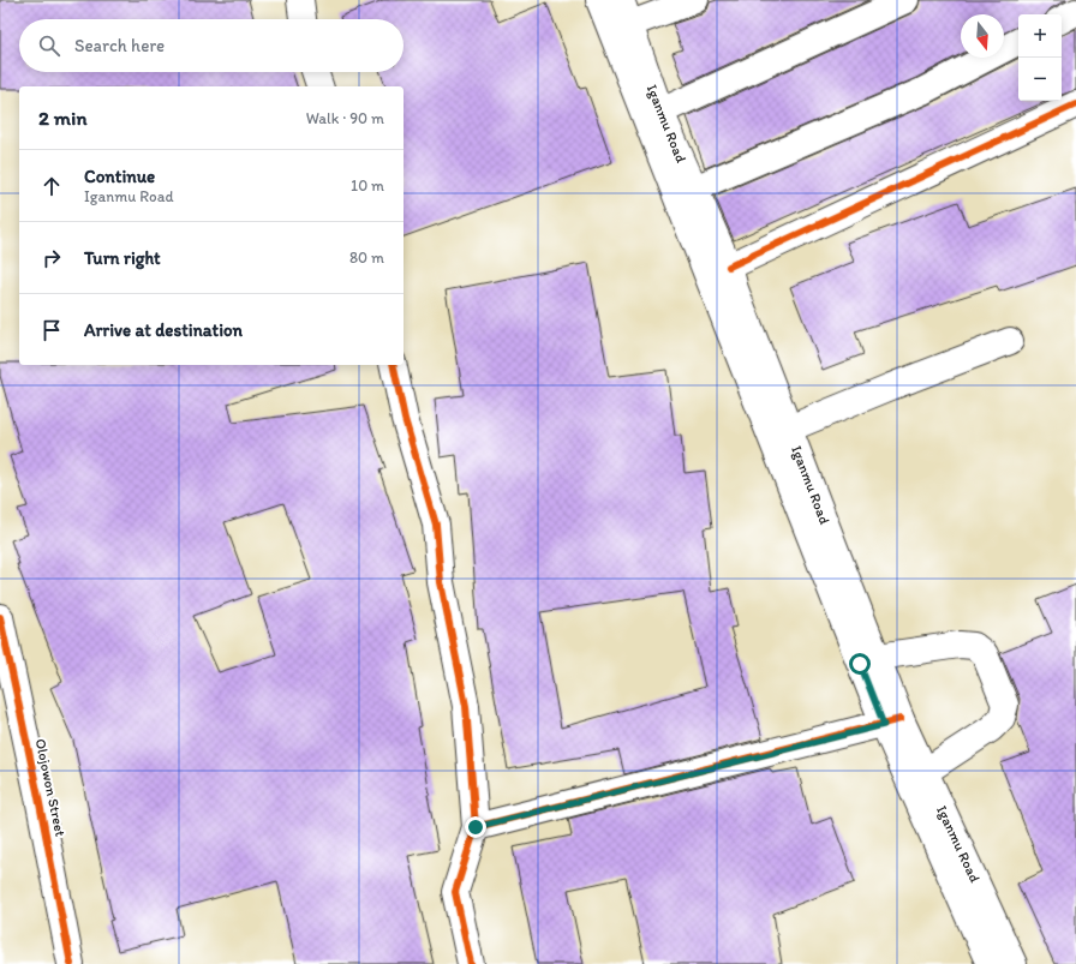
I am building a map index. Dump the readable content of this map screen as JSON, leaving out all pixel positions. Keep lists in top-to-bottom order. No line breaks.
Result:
{"streets":{"street":["Iganmu Road","Olojowon Street"]},"north":"bottom","page":{"map_buttons":["+","−"],"search":"Search here","heading":["2 min","Walk · 90 m"],"list":[["Continue","Iganmu Road","10 m"],["Turn right","80 m"],"Arrive at destination"]}}
